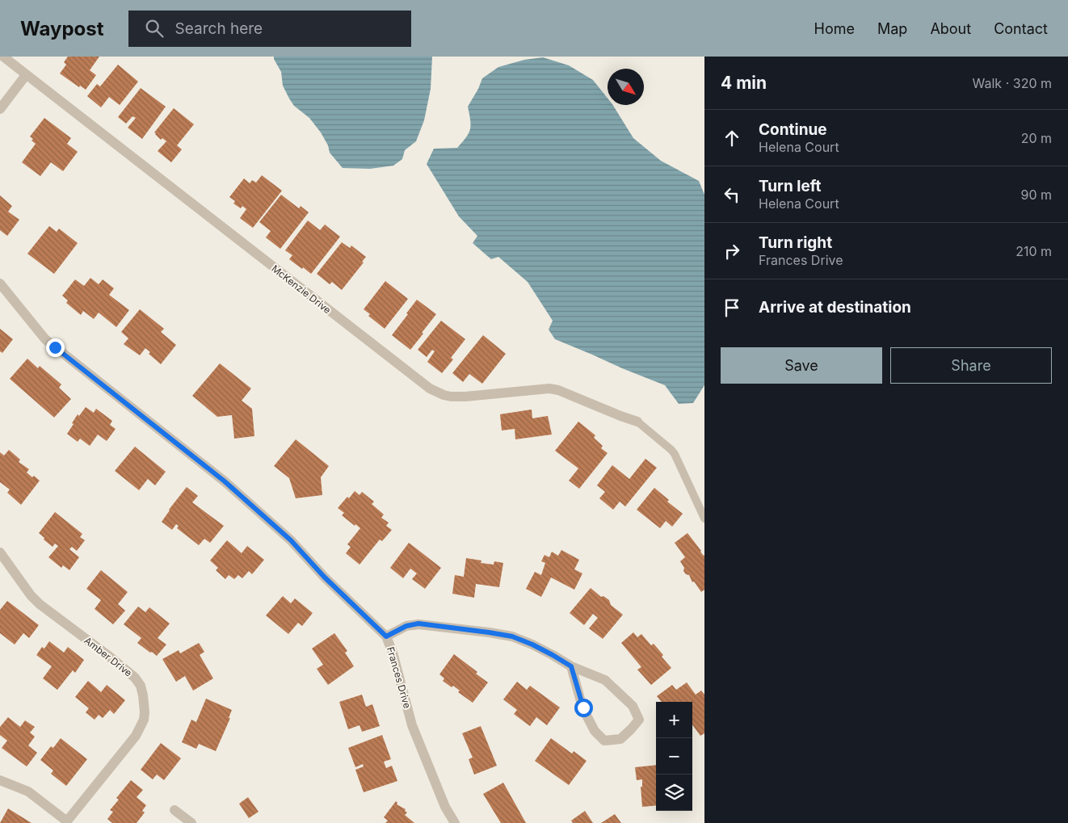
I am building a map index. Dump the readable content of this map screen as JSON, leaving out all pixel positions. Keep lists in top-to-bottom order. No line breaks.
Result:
{"streets":{"street":["McKenzie Drive","Amber Drive","Frances Drive"]},"north":"bottom right","page":{"header":"Waypost","search":"Search here","nav":["Home","Map","About","Contact"],"heading":["4 min","Walk · 320 m"],"list":[["Continue","Helena Court","20 m"],["Turn left","Helena Court","90 m"],["Turn right","Frances Drive","210 m"],"Arrive at destination"],"buttons":["Save","Share"],"map_buttons":["+","−"]}}
